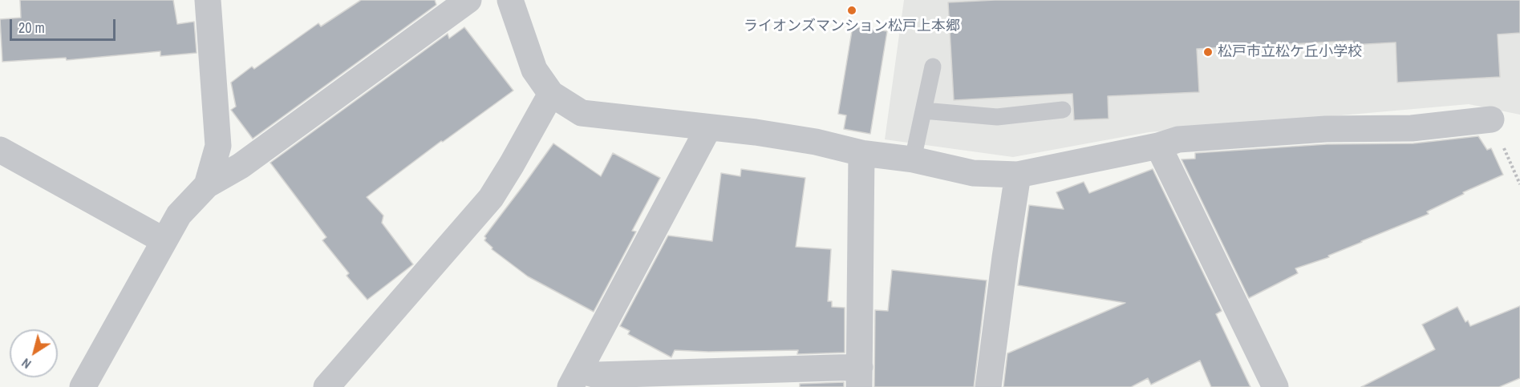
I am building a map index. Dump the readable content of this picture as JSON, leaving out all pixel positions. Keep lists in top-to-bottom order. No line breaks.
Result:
{"places":["ライオンズマンション松戸上本郷","松戸市立松ケ丘小学校"],"scale_bar":"20 m","north":"bottom left"}
